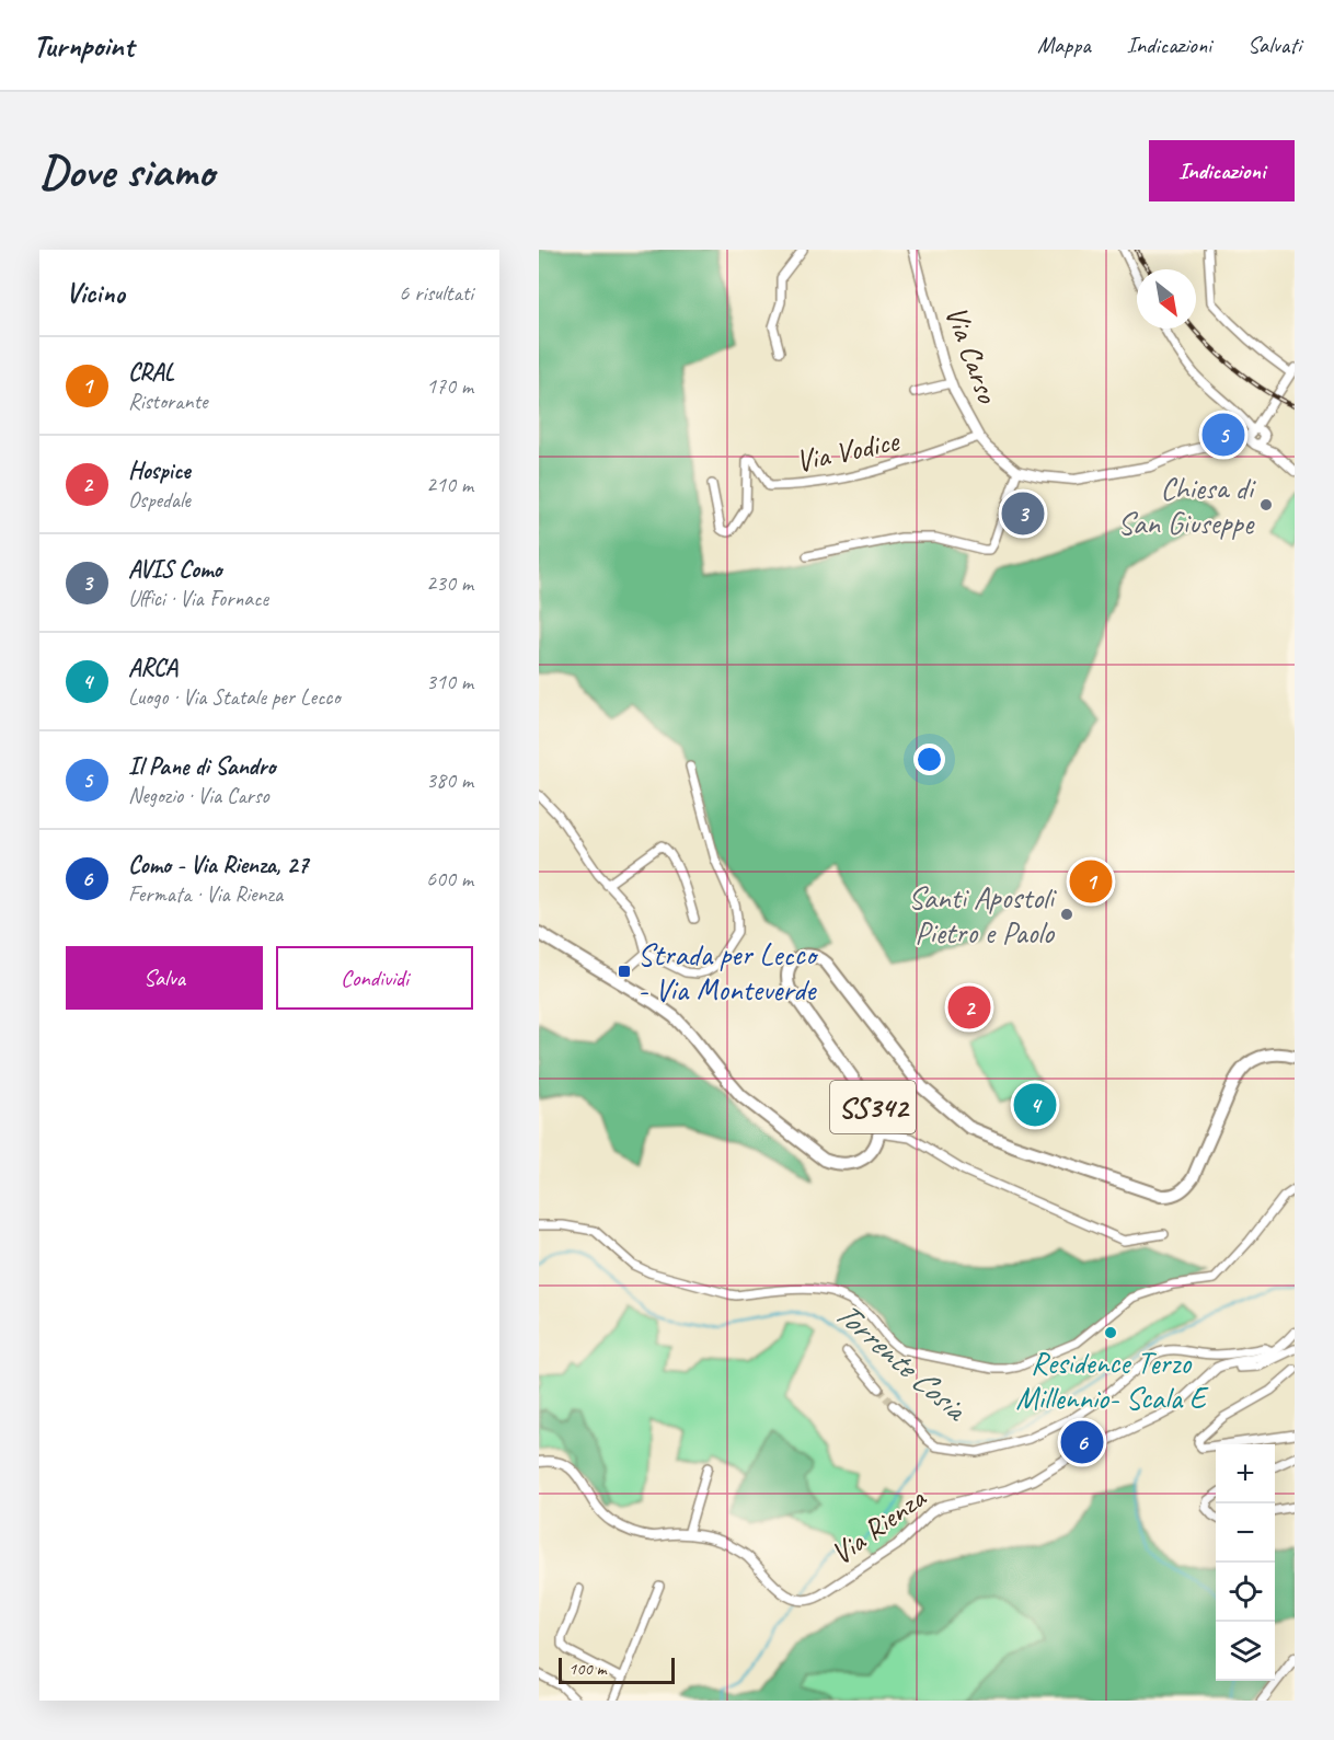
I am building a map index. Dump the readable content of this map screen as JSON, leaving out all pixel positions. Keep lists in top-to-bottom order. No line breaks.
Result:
{"streets":{"main road":["SS342"],"street":["Via Carso","Via Vodice","Via Rienza"]},"crossings":[["Via Carso","Via Vodice"]],"water":["Torrente Cosia"],"places":{"other":["Chiesa di San Giuseppe","Santi Apostoli Pietro e Paolo","Residence Terzo Millennio- Scala E"],"transit":["Strada per Lecco - Via Monteverde"]},"scale_bar":"100 m","north":"bottom right","page":{"header":"Turnpoint","nav":["Mappa","Indicazioni","Salvati"],"buttons":["Indicazioni",["Salva","Condividi"]],"title":"Dove siamo","heading":["Vicino","6 risultati"],"list":[{"mark":"1","name":"CRAL","note":"Ristorante","value":"170 m"},{"mark":"2","name":"Hospice","note":"Ospedale","value":"210 m"},{"mark":"3","name":"AVIS Como","note":"Uffici · Via Fornace","value":"230 m"},{"mark":"4","name":"ARCA","note":"Luogo · Via Statale per Lecco","value":"310 m"},{"mark":"5","name":"Il Pane di Sandro","note":"Negozio · Via Carso","value":"380 m"},{"mark":"6","name":"Como - Via Rienza, 27","note":"Fermata · Via Rienza","value":"600 m"}],"pins":["5","3","1","2","4","6"],"map_buttons":["+","−"],"scale":"100 m"}}
